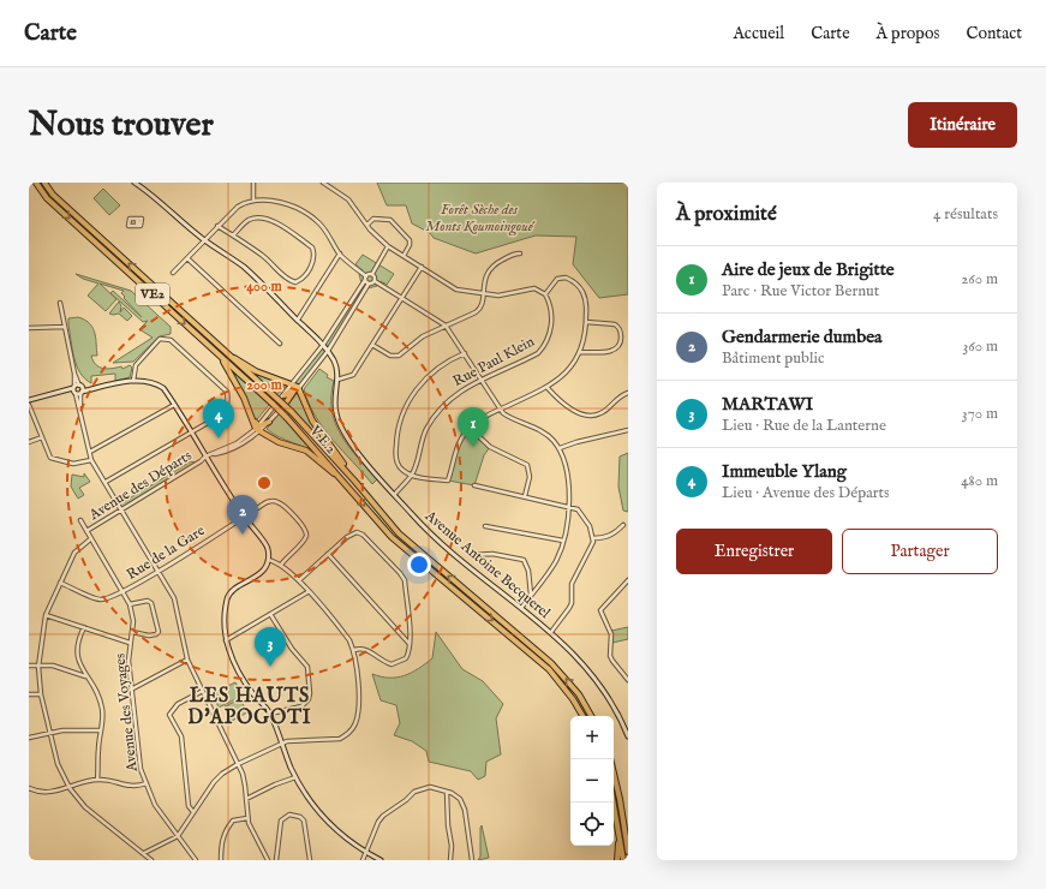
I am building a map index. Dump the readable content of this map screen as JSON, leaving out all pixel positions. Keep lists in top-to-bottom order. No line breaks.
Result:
{"streets":{"highway":["VE2","V.E.2"],"street":["Rue Paul Klein","Avenue des Départs","Rue de la Gare","Avenue Antoine Becquerel","Avenue des Voyages"]},"crossings":[["Rue Paul Klein","Avenue Antoine Becquerel"],["Avenue des Départs","Avenue des Voyages"],["Rue de la Gare","Avenue des Voyages"]],"districts":["LES HAUTS D'APOGOTI"],"parks":["Forêt Sèche des Monts Koumoingoué"],"page":{"header":"Carte","nav":["Accueil","Carte","À propos","Contact"],"buttons":["Itinéraire",["Enregistrer","Partager"]],"title":"Nous trouver","heading":["À proximité","4 résultats"],"list":[{"mark":"1","name":"Aire de jeux de Brigitte","note":"Parc · Rue Victor Bernut","value":"260 m"},{"mark":"2","name":"Gendarmerie dumbea","note":"Bâtiment public","value":"360 m"},{"mark":"3","name":"MARTAWI","note":"Lieu · Rue de la Lanterne","value":"370 m"},{"mark":"4","name":"Immeuble Ylang","note":"Lieu · Avenue des Départs","value":"480 m"}],"pins":["4","1","2","3"],"map_buttons":["+","−"]},"rings":["400 m","200 m"]}
